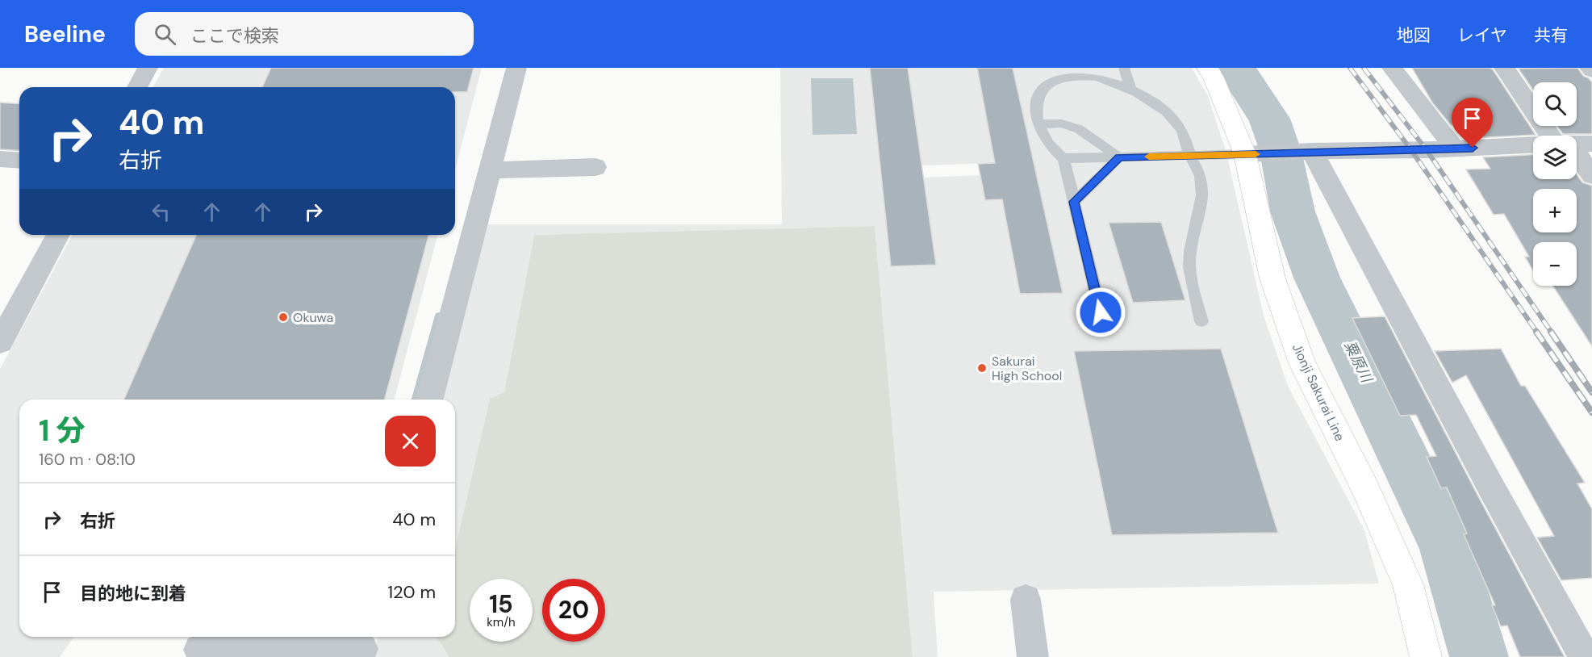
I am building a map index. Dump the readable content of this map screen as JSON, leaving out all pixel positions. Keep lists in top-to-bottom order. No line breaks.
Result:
{"streets":{"main road":["Jionji Sakurai Line"]},"water":["粟原川"],"places":["Okuwa","Sakurai High School"],"page":{"header":"Beeline","search":"ここで検索","nav":["地図","レイヤ","共有"],"map_buttons":["+","−"],"turn":["40 m","右折"],"heading":["1 分","160 m · 08:10"],"list":[{"name":"右折","value":"40 m"},{"name":"目的地に到着","value":"120 m"}],"speed":"15 km/h","limit":"20"}}
